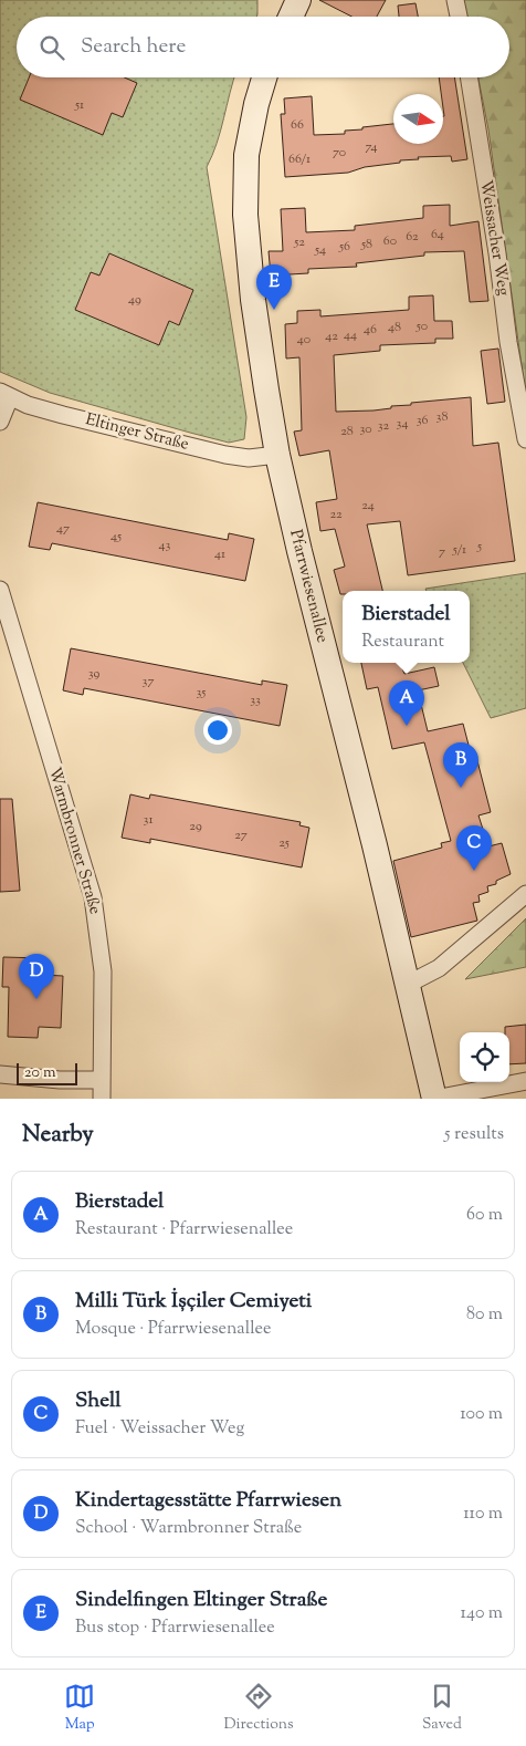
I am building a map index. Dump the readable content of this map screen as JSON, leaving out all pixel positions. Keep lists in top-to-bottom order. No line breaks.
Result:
{"streets":{"main road":["Pfarrwiesenallee"],"street":["Weissacher Weg","Eltinger Straße","Warmbronner Straße"]},"crossings":[["Eltinger Straße","Pfarrwiesenallee"]],"house_numbers":["51","66","74","70","66/1","64","62","60","52","58","56","54","49","50","48","46","44","42","40","38","36","34","32","30","28","24","22","47","45","43","5","5/1","7","41","39","37","35","33","31","29","27","25"],"scale_bar":"20 m","north":"right","page":{"search":"Search here","pins":["E","A","B","C","D"],"popup":["Bierstadel","Restaurant"],"scale":"20 m","heading":["Nearby","5 results"],"list":[{"mark":"A","name":"Bierstadel","note":"Restaurant · Pfarrwiesenallee","value":"60 m"},{"mark":"B","name":"Milli Türk İşçiler Cemiyeti","note":"Mosque · Pfarrwiesenallee","value":"80 m"},{"mark":"C","name":"Shell","note":"Fuel · Weissacher Weg","value":"100 m"},{"mark":"D","name":"Kindertagesstätte Pfarrwiesen","note":"School · Warmbronner Straße","value":"110 m"},{"mark":"E","name":"Sindelfingen Eltinger Straße","note":"Bus stop · Pfarrwiesenallee","value":"140 m"}],"nav":["Map","Directions","Saved"]}}
